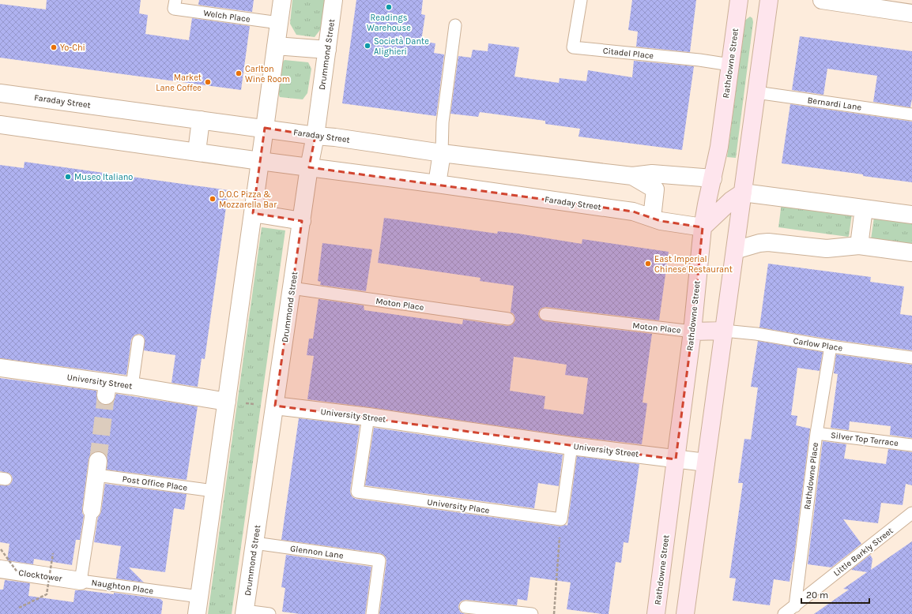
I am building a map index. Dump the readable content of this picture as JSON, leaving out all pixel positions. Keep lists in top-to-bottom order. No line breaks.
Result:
{"streets":{"main road":["Rathdowne Street"],"street":["Drummond Street","Faraday Street","University Street","Clocktower"],"lane":["Welch Place","Citadel Place","Bernardi Lane","Moton Place","Carlow Place","Silver Top Terrace","Rathdowne Place","Post Office Place","University Place","Glennon Lane","Little Barkly Street","Naughton Place"]},"crossings":[["Citadel Place","Rathdowne Street"],["Drummond Street","Faraday Street"],["Drummond Street","Moton Place"],["Drummond Street","University Street"],["Drummond Street","Glennon Lane"],["Rathdowne Street","Faraday Street"],["Rathdowne Street","Moton Place"],["Rathdowne Street","University Street"],["Carlow Place","Rathdowne Place"],["University Street","University Place"],["Silver Top Terrace","Rathdowne Place"],["Rathdowne Place","Little Barkly Street"],["Clocktower","Naughton Place"]],"places":["Readings Warehouse","Società Dante Alighieri","Yo-Chi","Carlton Wine Room","Market Lane Coffee","Museo Italiano","D.O.C Pizza & Mozzarella Bar","East Imperial Chinese Restaurant"],"scale_bar":"20 m"}
